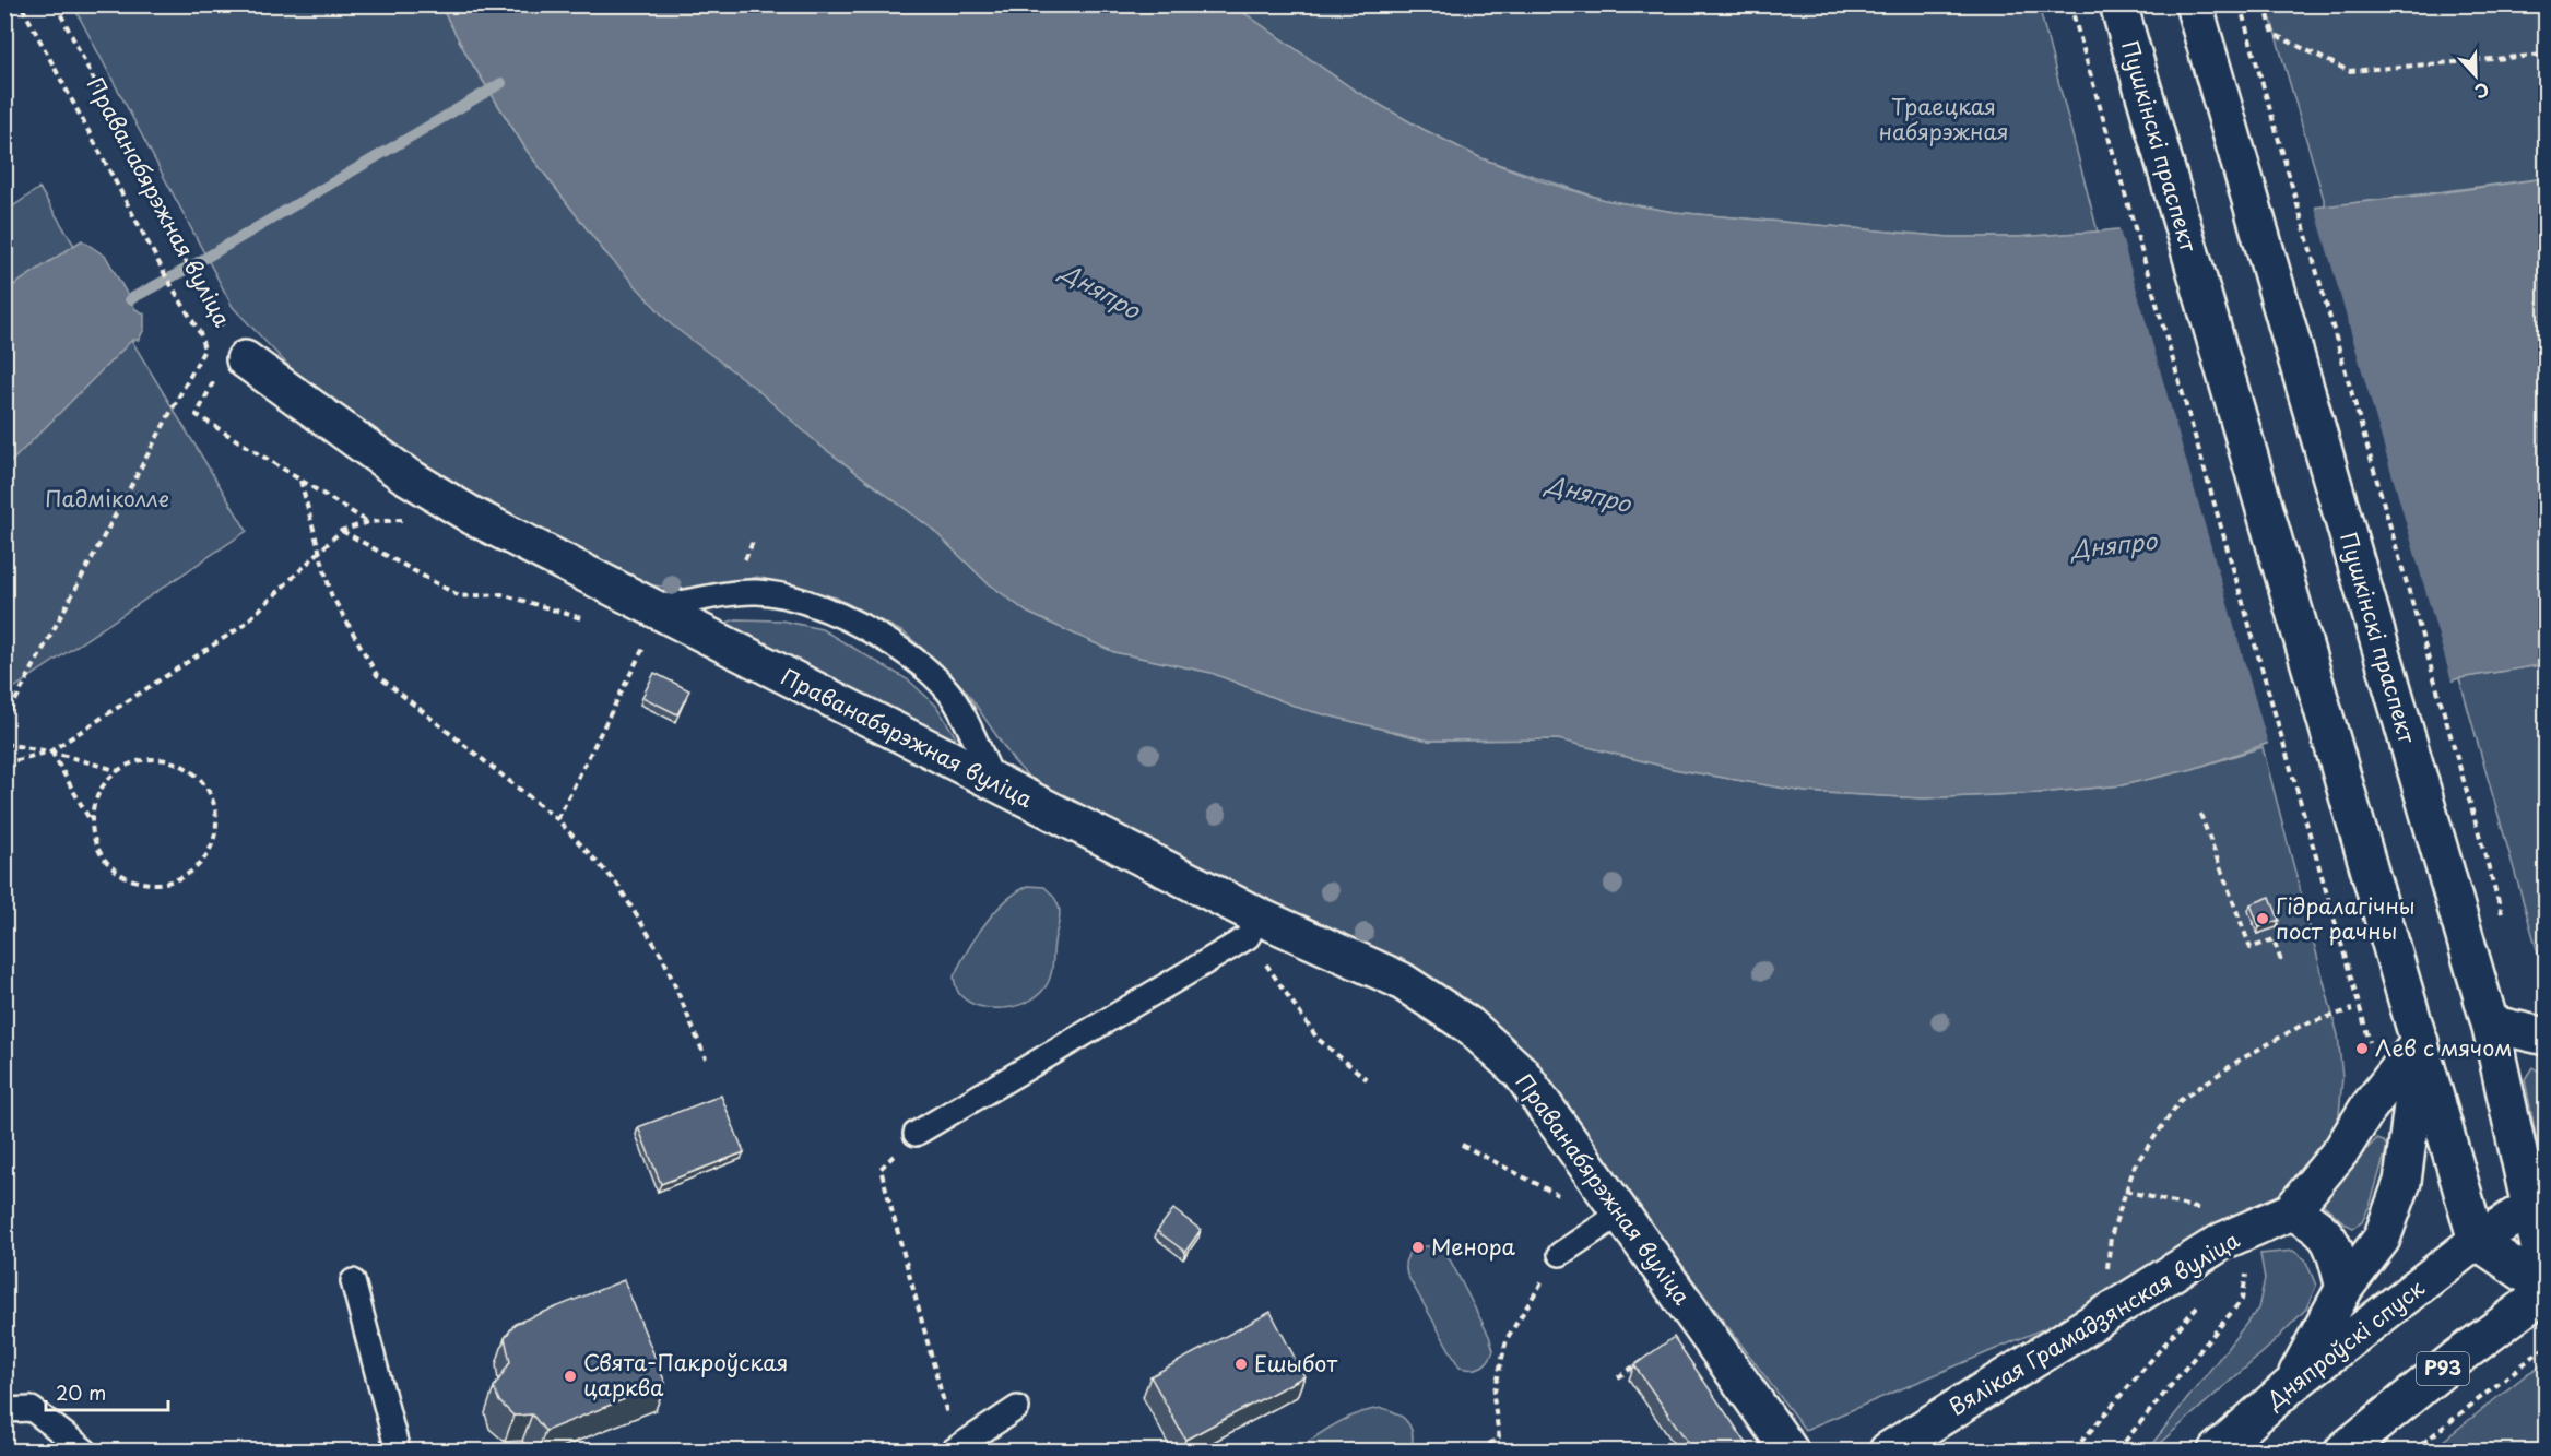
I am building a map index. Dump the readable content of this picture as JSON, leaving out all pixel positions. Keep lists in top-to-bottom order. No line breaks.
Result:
{"streets":{"main road":["Пушкінскі праспект","Праванабярэжная вуліца","Вялікая Грамадзянская вуліца","Дняпроўскі спуск","Р93"]},"crossings":[["Пушкінскі праспект","Вялікая Грамадзянская вуліца"],["Пушкінскі праспект","Дняпроўскі спуск"]],"water":["Дняпро"],"parks":["Траецкая набярэжная","Падміколле"],"places":["Гідралагічны пост рачны","Лев с мячом","Менора","Ешыбот","Свята-Пакроўская царква"],"scale_bar":"20 m","north":"bottom"}
